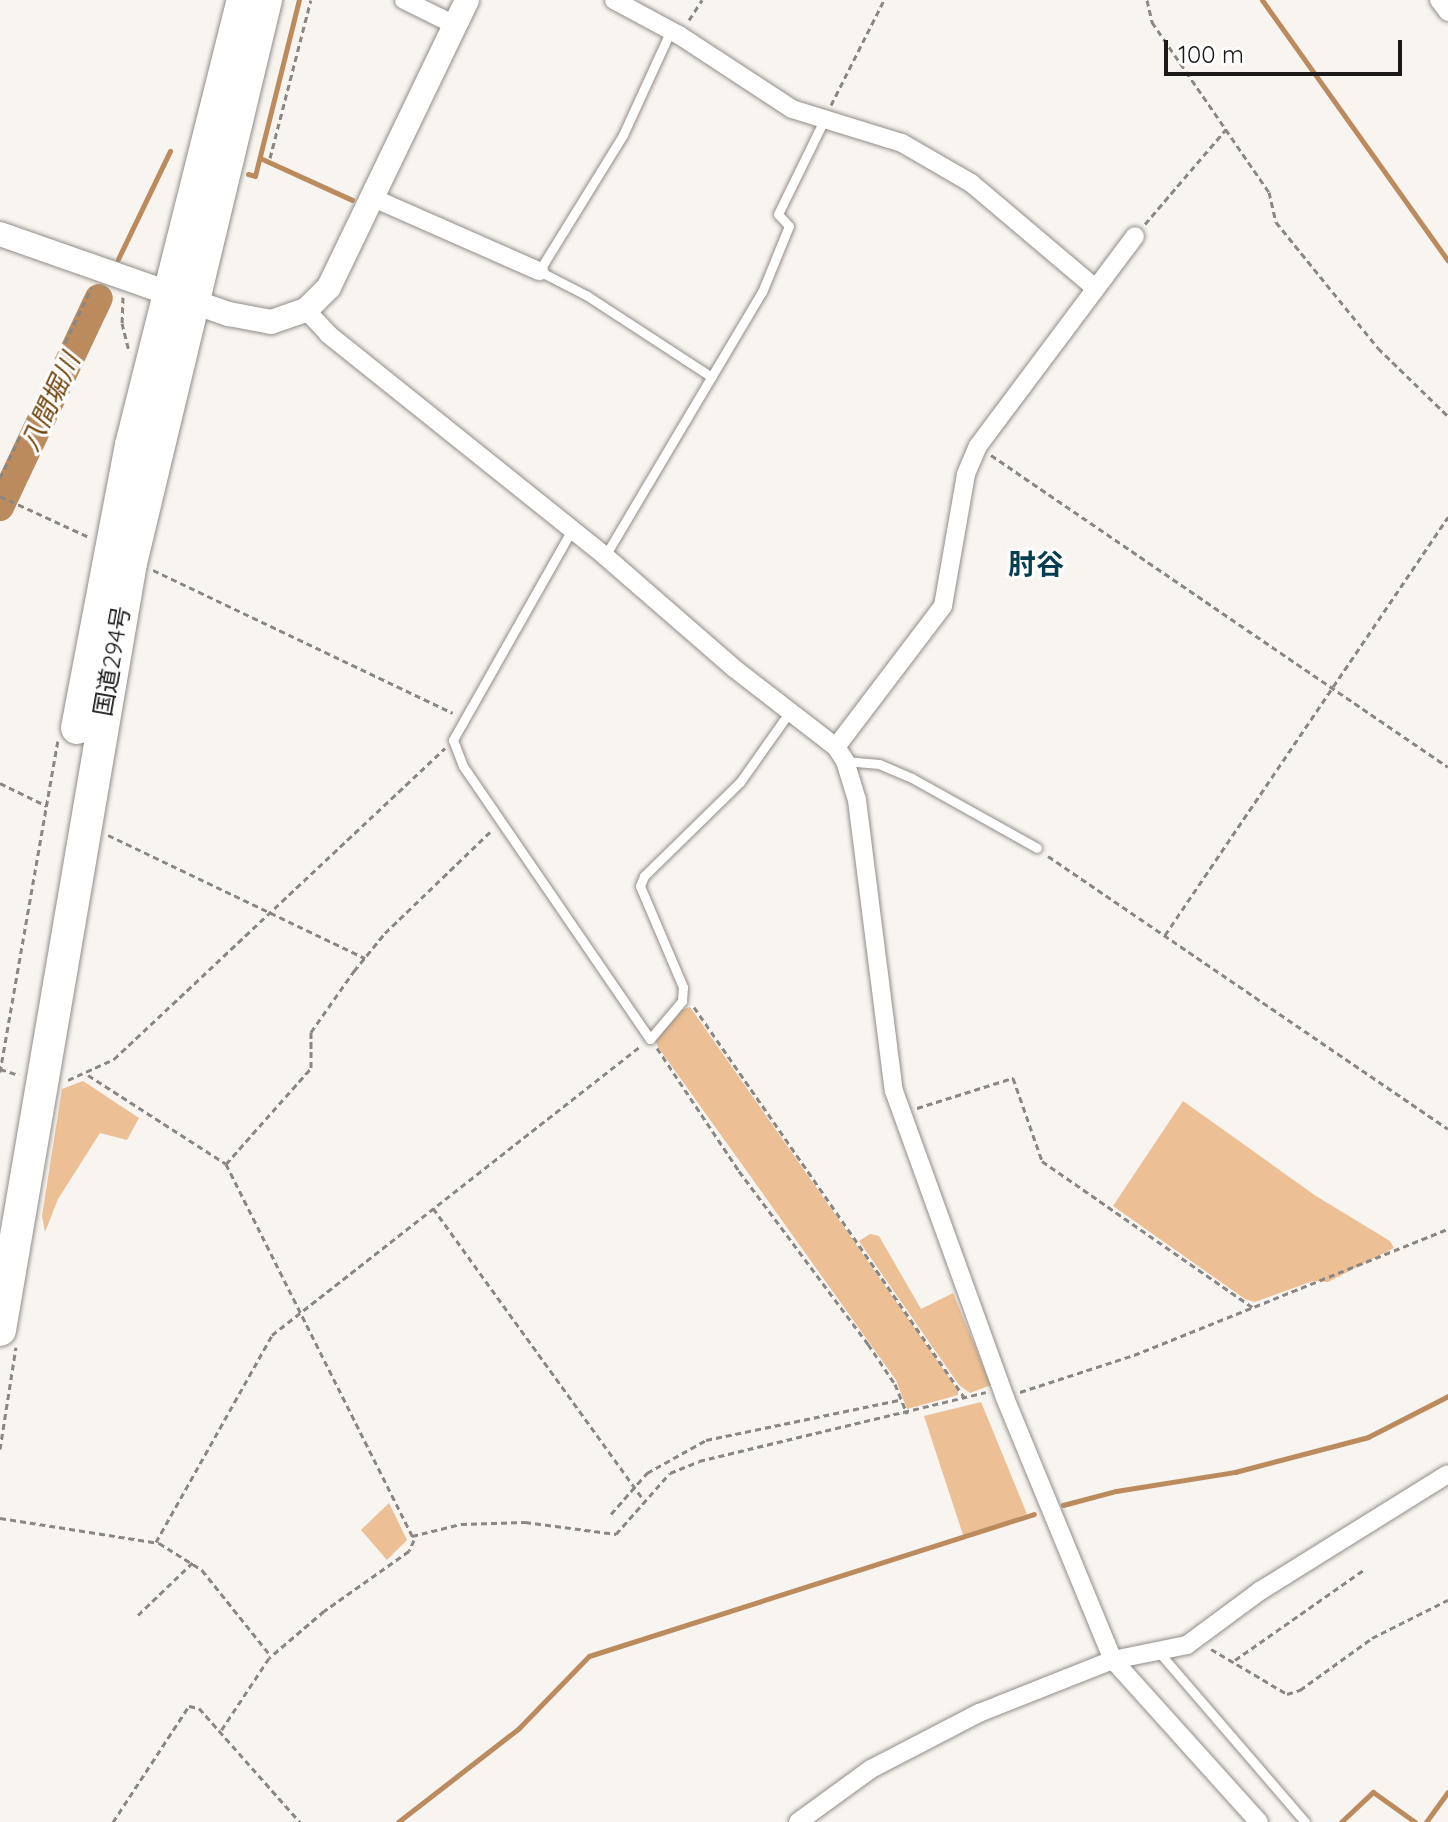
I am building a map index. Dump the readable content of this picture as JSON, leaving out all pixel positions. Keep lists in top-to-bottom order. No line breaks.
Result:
{"streets":{"highway":["国道294号"]},"districts":["肘谷"],"water":["八間堀川"],"scale_bar":"100 m"}
